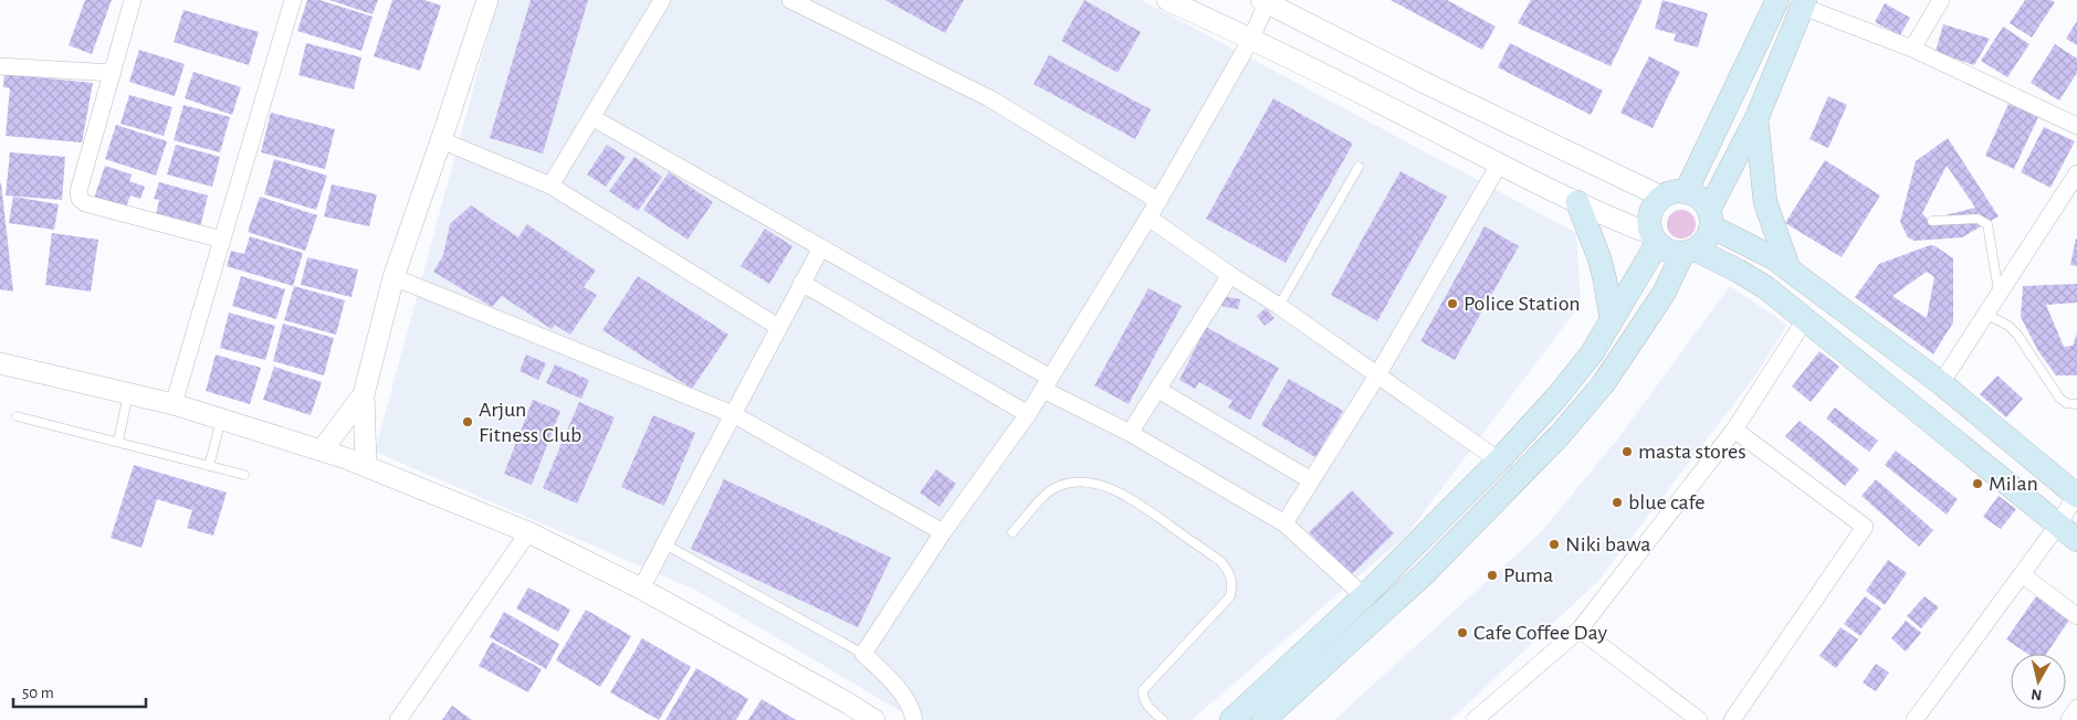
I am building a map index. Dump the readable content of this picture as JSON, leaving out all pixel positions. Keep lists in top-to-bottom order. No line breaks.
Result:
{"places":["Police Station","Arjun Fitness Club","masta stores","Milan","blue cafe","Niki bawa","Puma","Cafe Coffee Day"],"scale_bar":"50 m","north":"bottom"}
